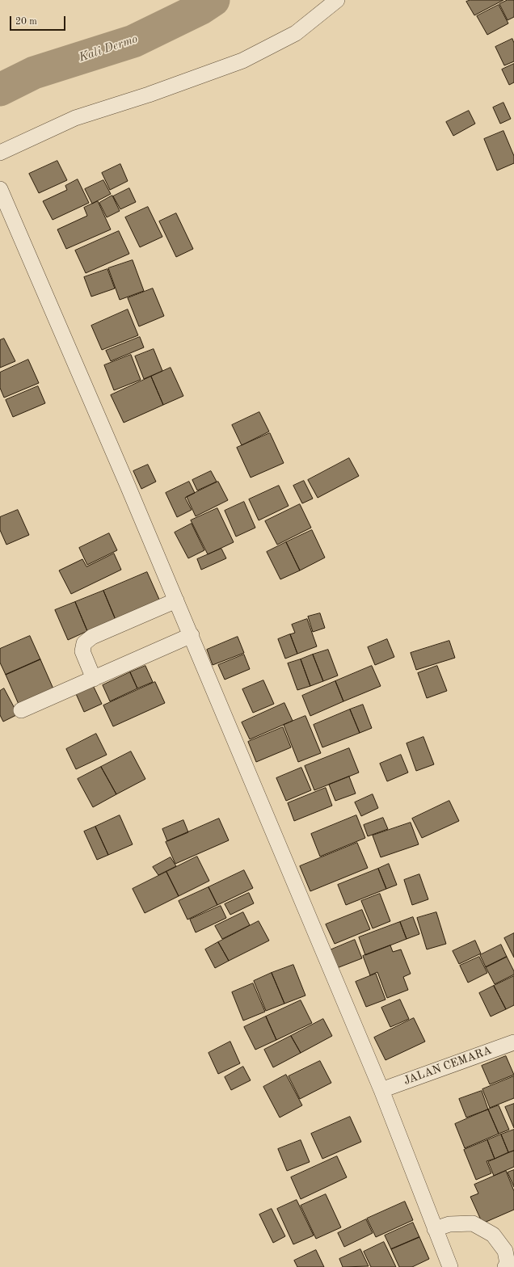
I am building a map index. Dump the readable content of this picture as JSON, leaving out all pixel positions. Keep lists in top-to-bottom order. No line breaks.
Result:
{"streets":{"street":["JALAN CEMARA"]},"water":["Kali Dermo"],"scale_bar":"20 m"}
